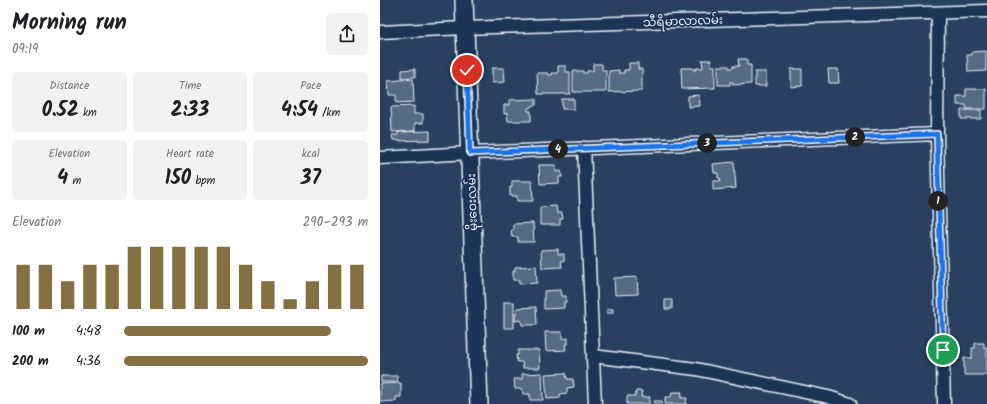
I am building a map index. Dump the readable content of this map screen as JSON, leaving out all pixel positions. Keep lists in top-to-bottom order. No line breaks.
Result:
{"streets":{"street":["သီရိမာလာလမ်း","မိုးဝေးလမ်း"]},"crossings":[["သီရိမာလာလမ်း","မိုးဝေးလမ်း"]],"page":{"heading":["Morning run","09:19"],"stats":[["Distance","0.52 km"],["Time","2:33"],["Pace","4:54 /km"],["Elevation","4 m"],["Heart rate","150 bpm"],["kcal","37"]],"pins":["2","3","4","1"],"chart":["Elevation","290–293 m"],"list":[{"name":"100 m","note":"4:48"},{"name":"200 m","note":"4:36"}]}}
